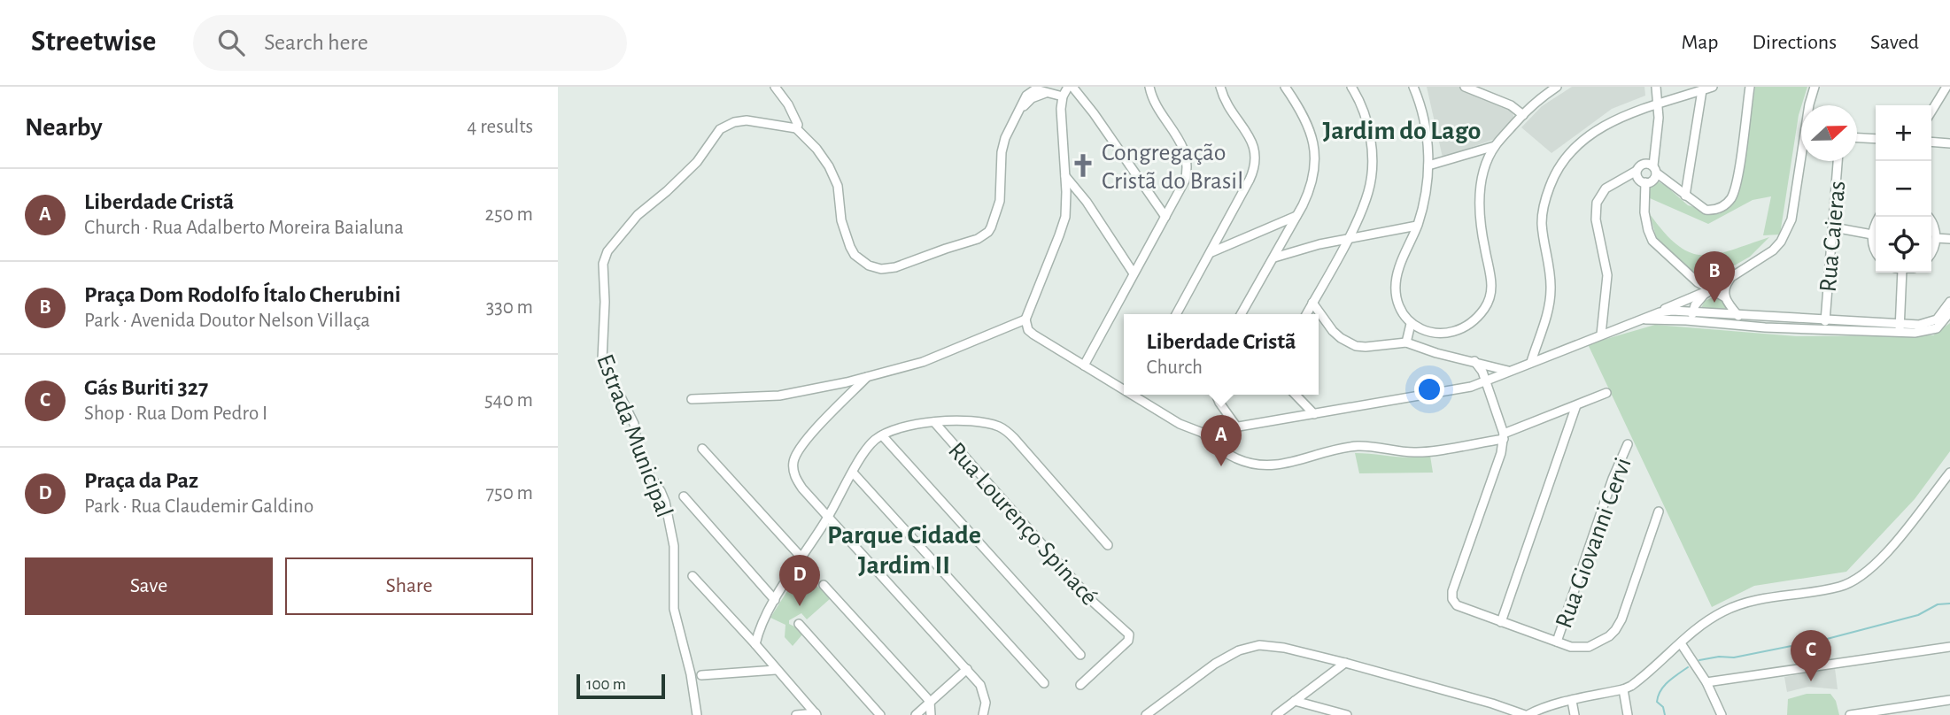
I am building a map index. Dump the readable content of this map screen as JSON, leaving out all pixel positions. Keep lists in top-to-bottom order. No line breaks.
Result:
{"streets":{"street":["Rua Caieras","Estrada Municipal","Rua Lourenço Spinacé","Rua Giovanni Cervi"]},"districts":["Jardim do Lago","Parque Cidade Jardim II"],"places":{"church":["Congregação Cristã do Brasil"]},"scale_bar":"100 m","north":"right","page":{"header":"Streetwise","search":"Search here","nav":["Map","Directions","Saved"],"heading":["Nearby","4 results"],"map_buttons":["+","−"],"list":[{"mark":"A","name":"Liberdade Cristã","note":"Church · Rua Adalberto Moreira Baialuna","value":"250 m"},{"mark":"B","name":"Praça Dom Rodolfo Ítalo Cherubini","note":"Park · Avenida Doutor Nelson Villaça","value":"330 m"},{"mark":"C","name":"Gás Buriti 327","note":"Shop · Rua Dom Pedro I","value":"540 m"},{"mark":"D","name":"Praça da Paz","note":"Park · Rua Claudemir Galdino","value":"750 m"}],"pins":["B","A","D","C"],"popup":["Liberdade Cristã","Church"],"buttons":["Save","Share"],"scale":"100 m"}}
